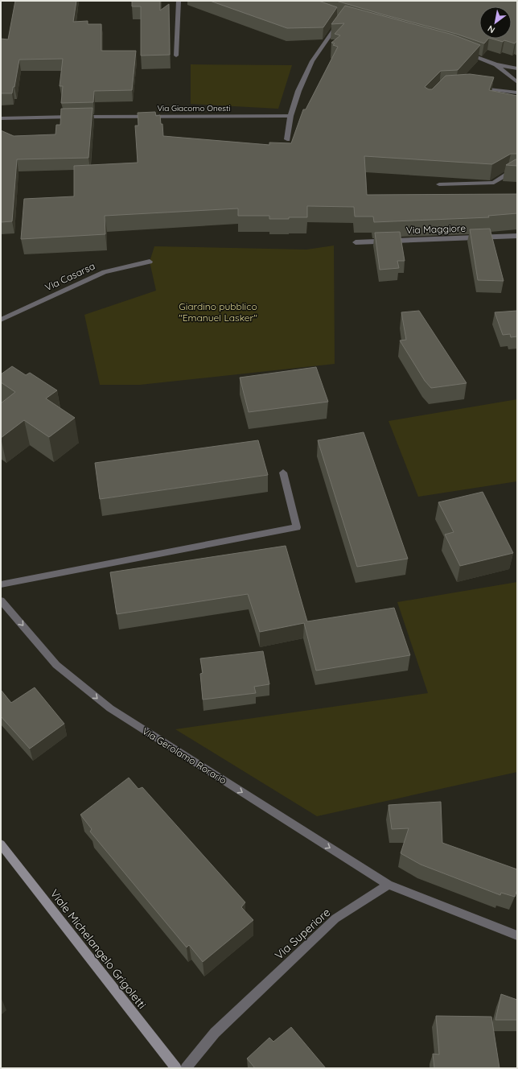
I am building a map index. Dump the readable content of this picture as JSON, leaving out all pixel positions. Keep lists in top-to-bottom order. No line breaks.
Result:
{"streets":{"main road":["Viale Michelangelo Grigoletti"],"street":["Via Giacomo Onesti","Via Maggiore","Via Casarsa","Via Gerolamo Rorario","Via Superiore"]},"crossings":[["Via Gerolamo Rorario","Via Superiore"]],"one_way":["Via Gerolamo Rorario"],"parks":["Giardino pubblico \"Emanuel Lasker\""],"north":"bottom left"}
